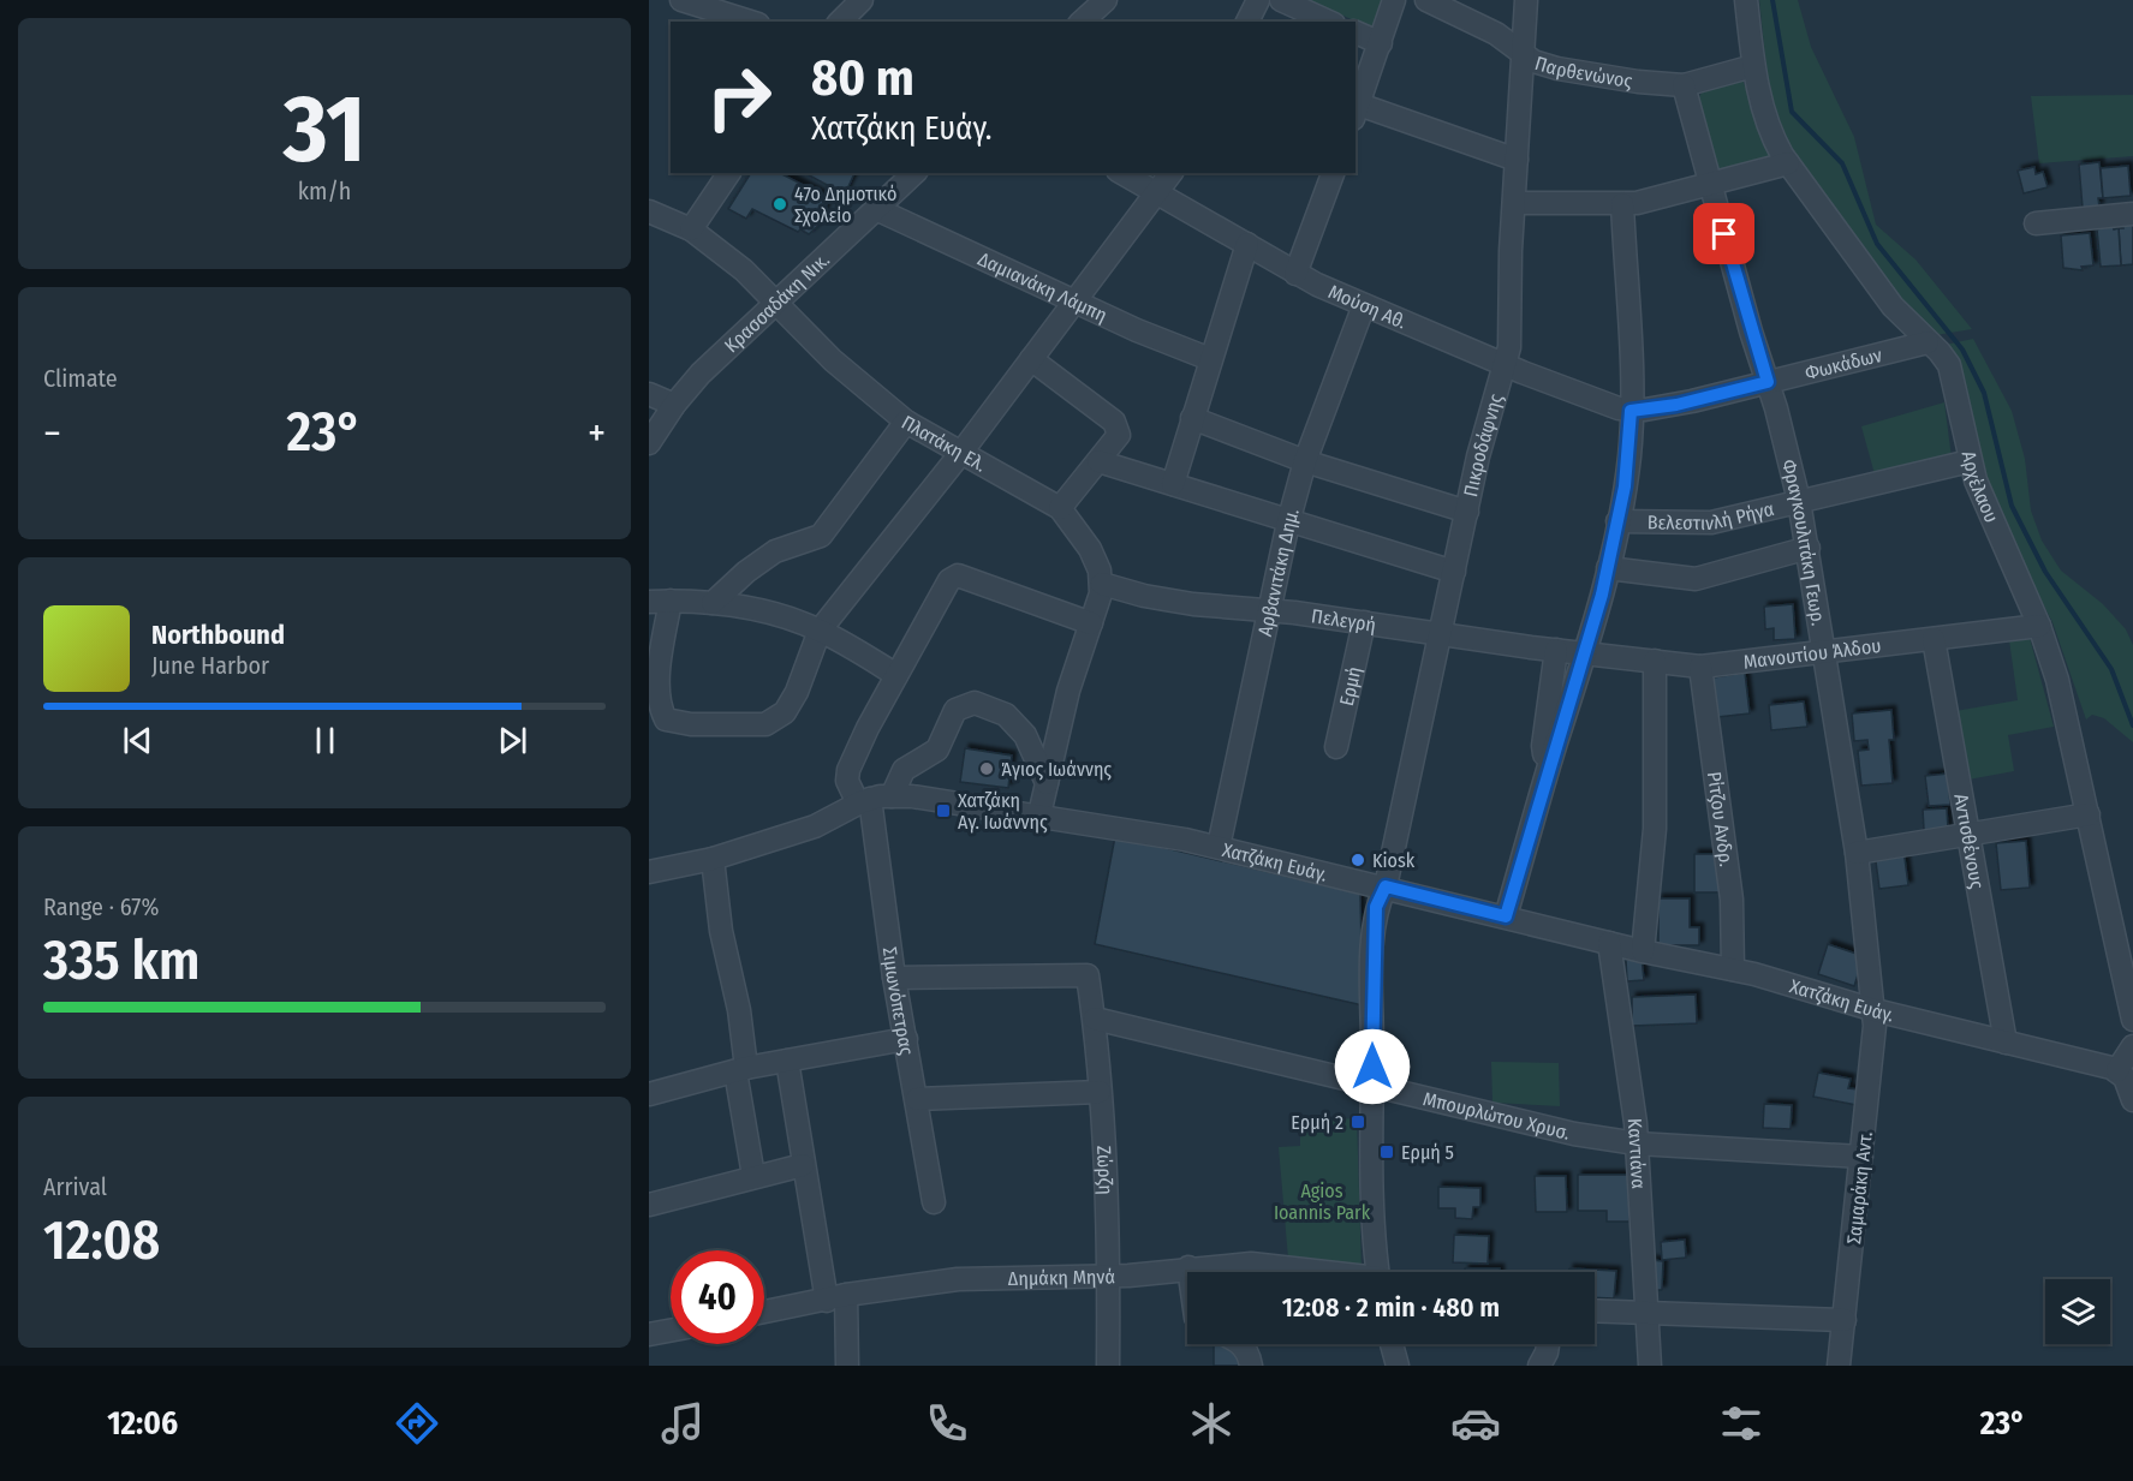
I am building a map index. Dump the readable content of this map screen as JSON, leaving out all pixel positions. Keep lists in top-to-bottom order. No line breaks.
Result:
{"streets":{"street":["Παρθενώνος","Δαμιανάκη Λάμπη","Κρασσαδάκη Νικ.","Μούση Αθ.","Φωκάδων","Πλατάκη Ελ.","Πικροδάφνης","Αρχέλαου","Βελεστινλή Ρήγα","Φραγκουλιτάκη Γεωρ.","Αρβανιτάκη Δημ.","Πελεγρή","Μανουτίου Άλδου","Ερμή","Ρίτζου Ανδρ.","Αντισθένους","Χατζάκη Ευάγ.","Σιμωνόπετρας","Μπουρλώτου Χρυσ.","Καντιάνα","Ζώρζη","Σαμαράκη Αντ.","Δημάκη Μηνά"]},"crossings":[["Παρθενώνος","Πικροδάφνης"],["Παρθενώνος","Αρχέλαου"],["Παρθενώνος","Φραγκουλιτάκη Γεωρ."],["Δαμιανάκη Λάμπη","Κρασσαδάκη Νικ."],["Κρασσαδάκη Νικ.","Πλατάκη Ελ."],["Μούση Αθ.","Φωκάδων"],["Μούση Αθ.","Πικροδάφνης"],["Μούση Αθ.","Αρβανιτάκη Δημ."],["Φωκάδων","Αρχέλαου"],["Φωκάδων","Φραγκουλιτάκη Γεωρ."],["Πλατάκη Ελ.","Πελεγρή"],["Πικροδάφνης","Πελεγρή"],["Πικροδάφνης","Χατζάκη Ευάγ."],["Αρχέλαου","Βελεστινλή Ρήγα"],["Αρχέλαου","Μανουτίου Άλδου"],["Βελεστινλή Ρήγα","Φραγκουλιτάκη Γεωρ."],["Φραγκουλιτάκη Γεωρ.","Μανουτίου Άλδου"],["Φραγκουλιτάκη Γεωρ.","Χατζάκη Ευάγ."],["Φραγκουλιτάκη Γεωρ.","Σαμαράκη Αντ."],["Αρβανιτάκη Δημ.","Πελεγρή"],["Αρβανιτάκη Δημ.","Χατζάκη Ευάγ."],["Πελεγρή","Μανουτίου Άλδου"],["Πελεγρή","Ερμή"],["Μανουτίου Άλδου","Ρίτζου Ανδρ."],["Μανουτίου Άλδου","Αντισθένους"],["Ρίτζου Ανδρ.","Χατζάκη Ευάγ."],["Αντισθένους","Χατζάκη Ευάγ."],["Χατζάκη Ευάγ.","Σιμωνόπετρας"],["Χατζάκη Ευάγ.","Καντιάνα"],["Χατζάκη Ευάγ.","Σαμαράκη Αντ."],["Σιμωνόπετρας","Ζώρζη"],["Μπουρλώτου Χρυσ.","Καντιάνα"],["Μπουρλώτου Χρυσ.","Ζώρζη"],["Μπουρλώτου Χρυσ.","Σαμαράκη Αντ."],["Ζώρζη","Δημάκη Μηνά"]],"parks":["Agios Ioannis Park"],"places":{"other":["47ο Δημοτικό Σχολείο","Άγιος Ιωάννης","Kiosk"],"transit":["Χατζάκη Αγ. Ιωάννης","Ερμή 2","Ερμή 5"]},"page":{"tile":[["31","km/h"],"Climate",["Range · 67%","335 km"],["Arrival","12:08"]],"turn":["80 m","Χατζάκη Ευάγ."],"heat":["−","23°","+"],"song":["Northbound","June Harbor"],"limit":"40","trip":"12:08 · 2 min · 480 m","tabs":["12:06","23°"]}}
